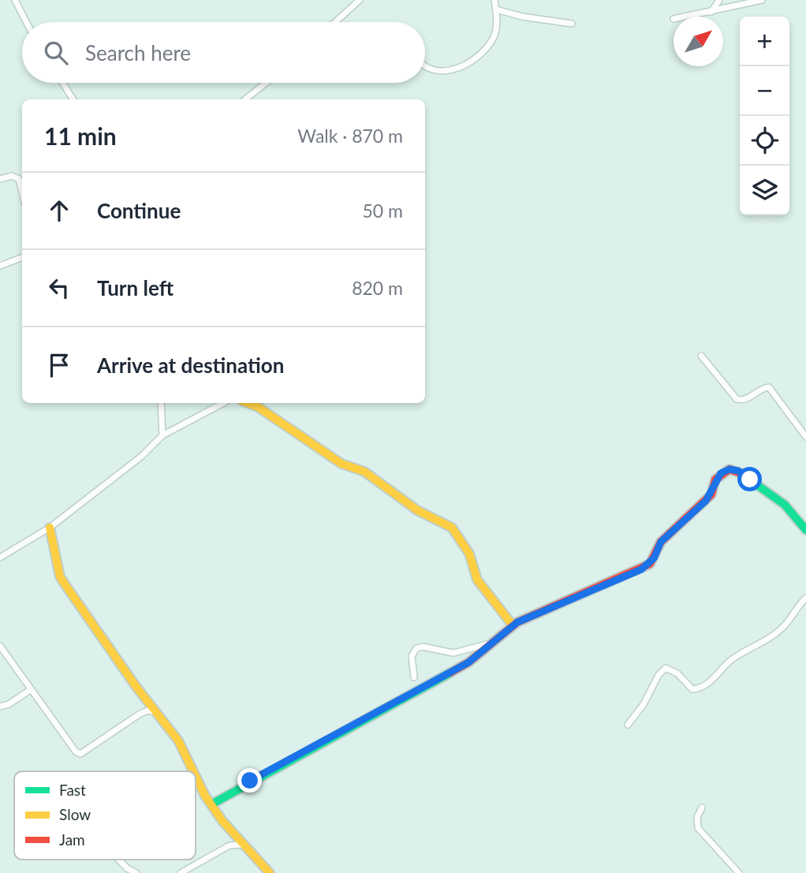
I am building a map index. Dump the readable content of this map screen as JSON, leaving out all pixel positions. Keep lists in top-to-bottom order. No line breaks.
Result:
{"legend":["Fast","Slow","Jam"],"north":"top right","page":{"map_buttons":["+","−"],"search":"Search here","heading":["11 min","Walk · 870 m"],"list":[["Continue","50 m"],["Turn left","820 m"],"Arrive at destination"]}}
